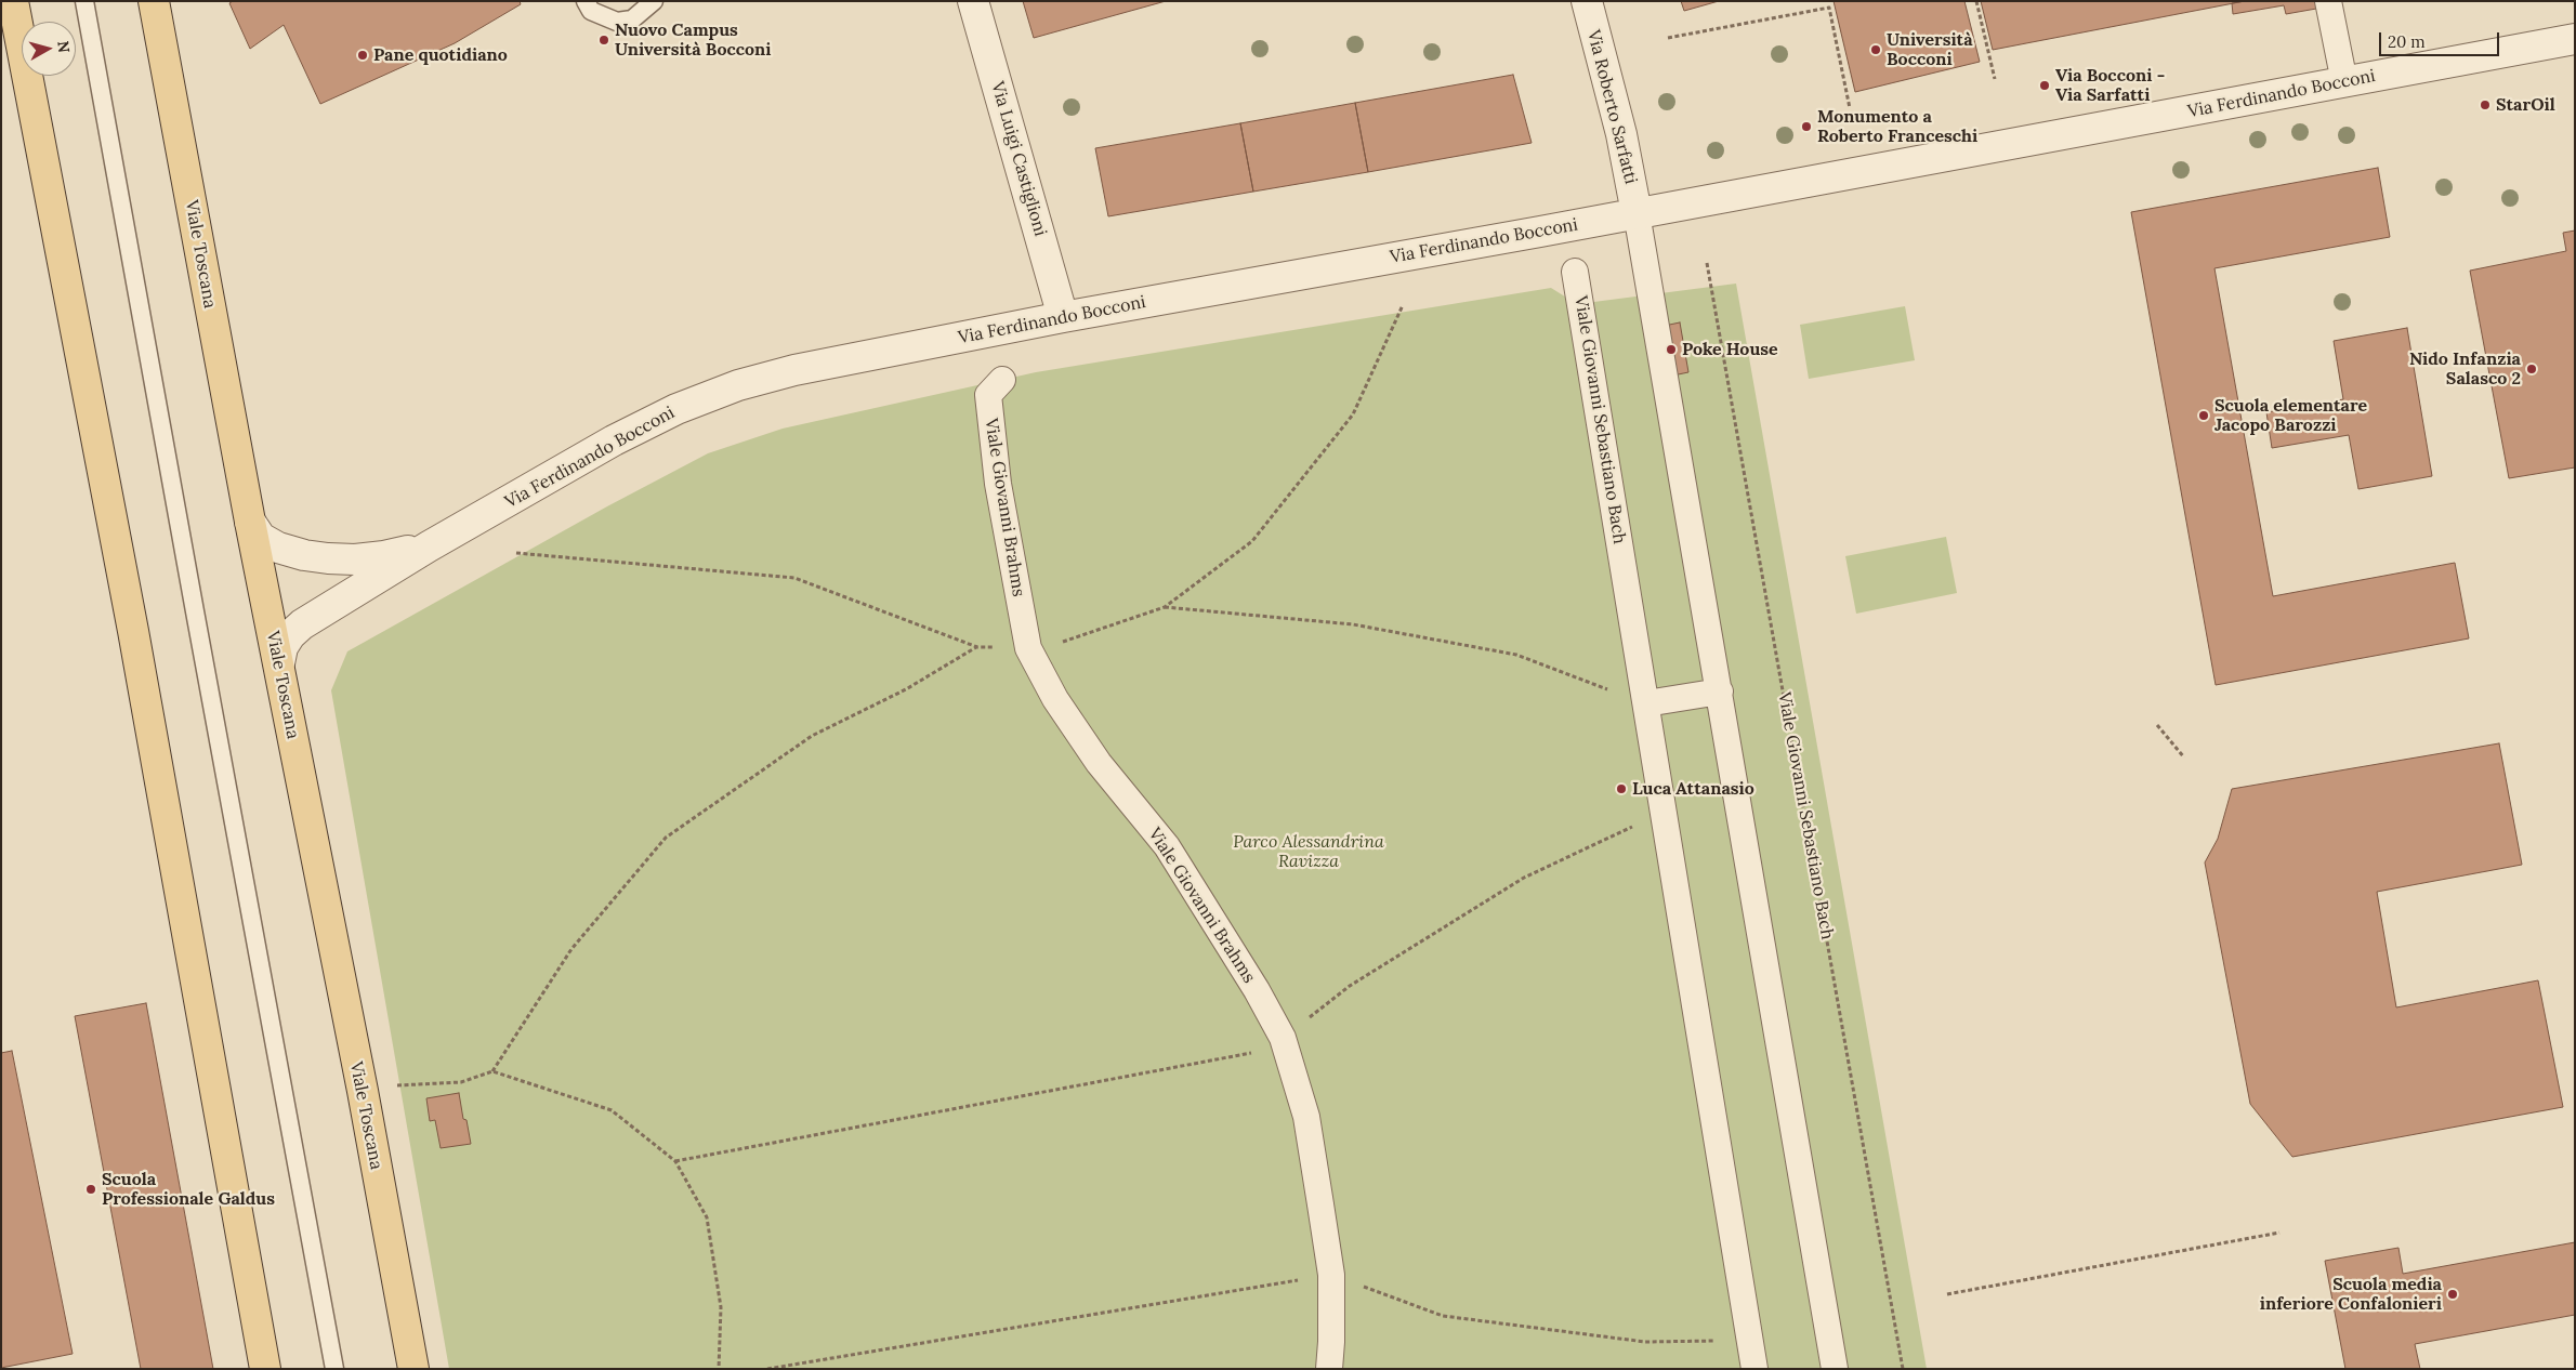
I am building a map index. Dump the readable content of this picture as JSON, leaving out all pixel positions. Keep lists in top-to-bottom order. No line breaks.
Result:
{"streets":{"main road":["Viale Toscana"],"street":["Via Ferdinando Bocconi","Via Roberto Sarfatti","Via Luigi Castiglioni","Viale Giovanni Sebastiano Bach","Viale Giovanni Brahms"]},"crossings":[["Via Ferdinando Bocconi","Via Roberto Sarfatti"],["Via Ferdinando Bocconi","Via Luigi Castiglioni"],["Via Ferdinando Bocconi","Viale Toscana"]],"parks":["Parco Alessandrina Ravizza"],"places":["Nuovo Campus Università Bocconi","Università Bocconi","Pane quotidiano","Via Bocconi - Via Sarfatti","StarOil","Monumento a Roberto Franceschi","Poke House","Nido Infanzia Salasco 2","Scuola elementare Jacopo Barozzi","Luca Attanasio","Scuola Professionale Galdus","Scuola media inferiore Confalonieri"],"scale_bar":"20 m","north":"right"}
